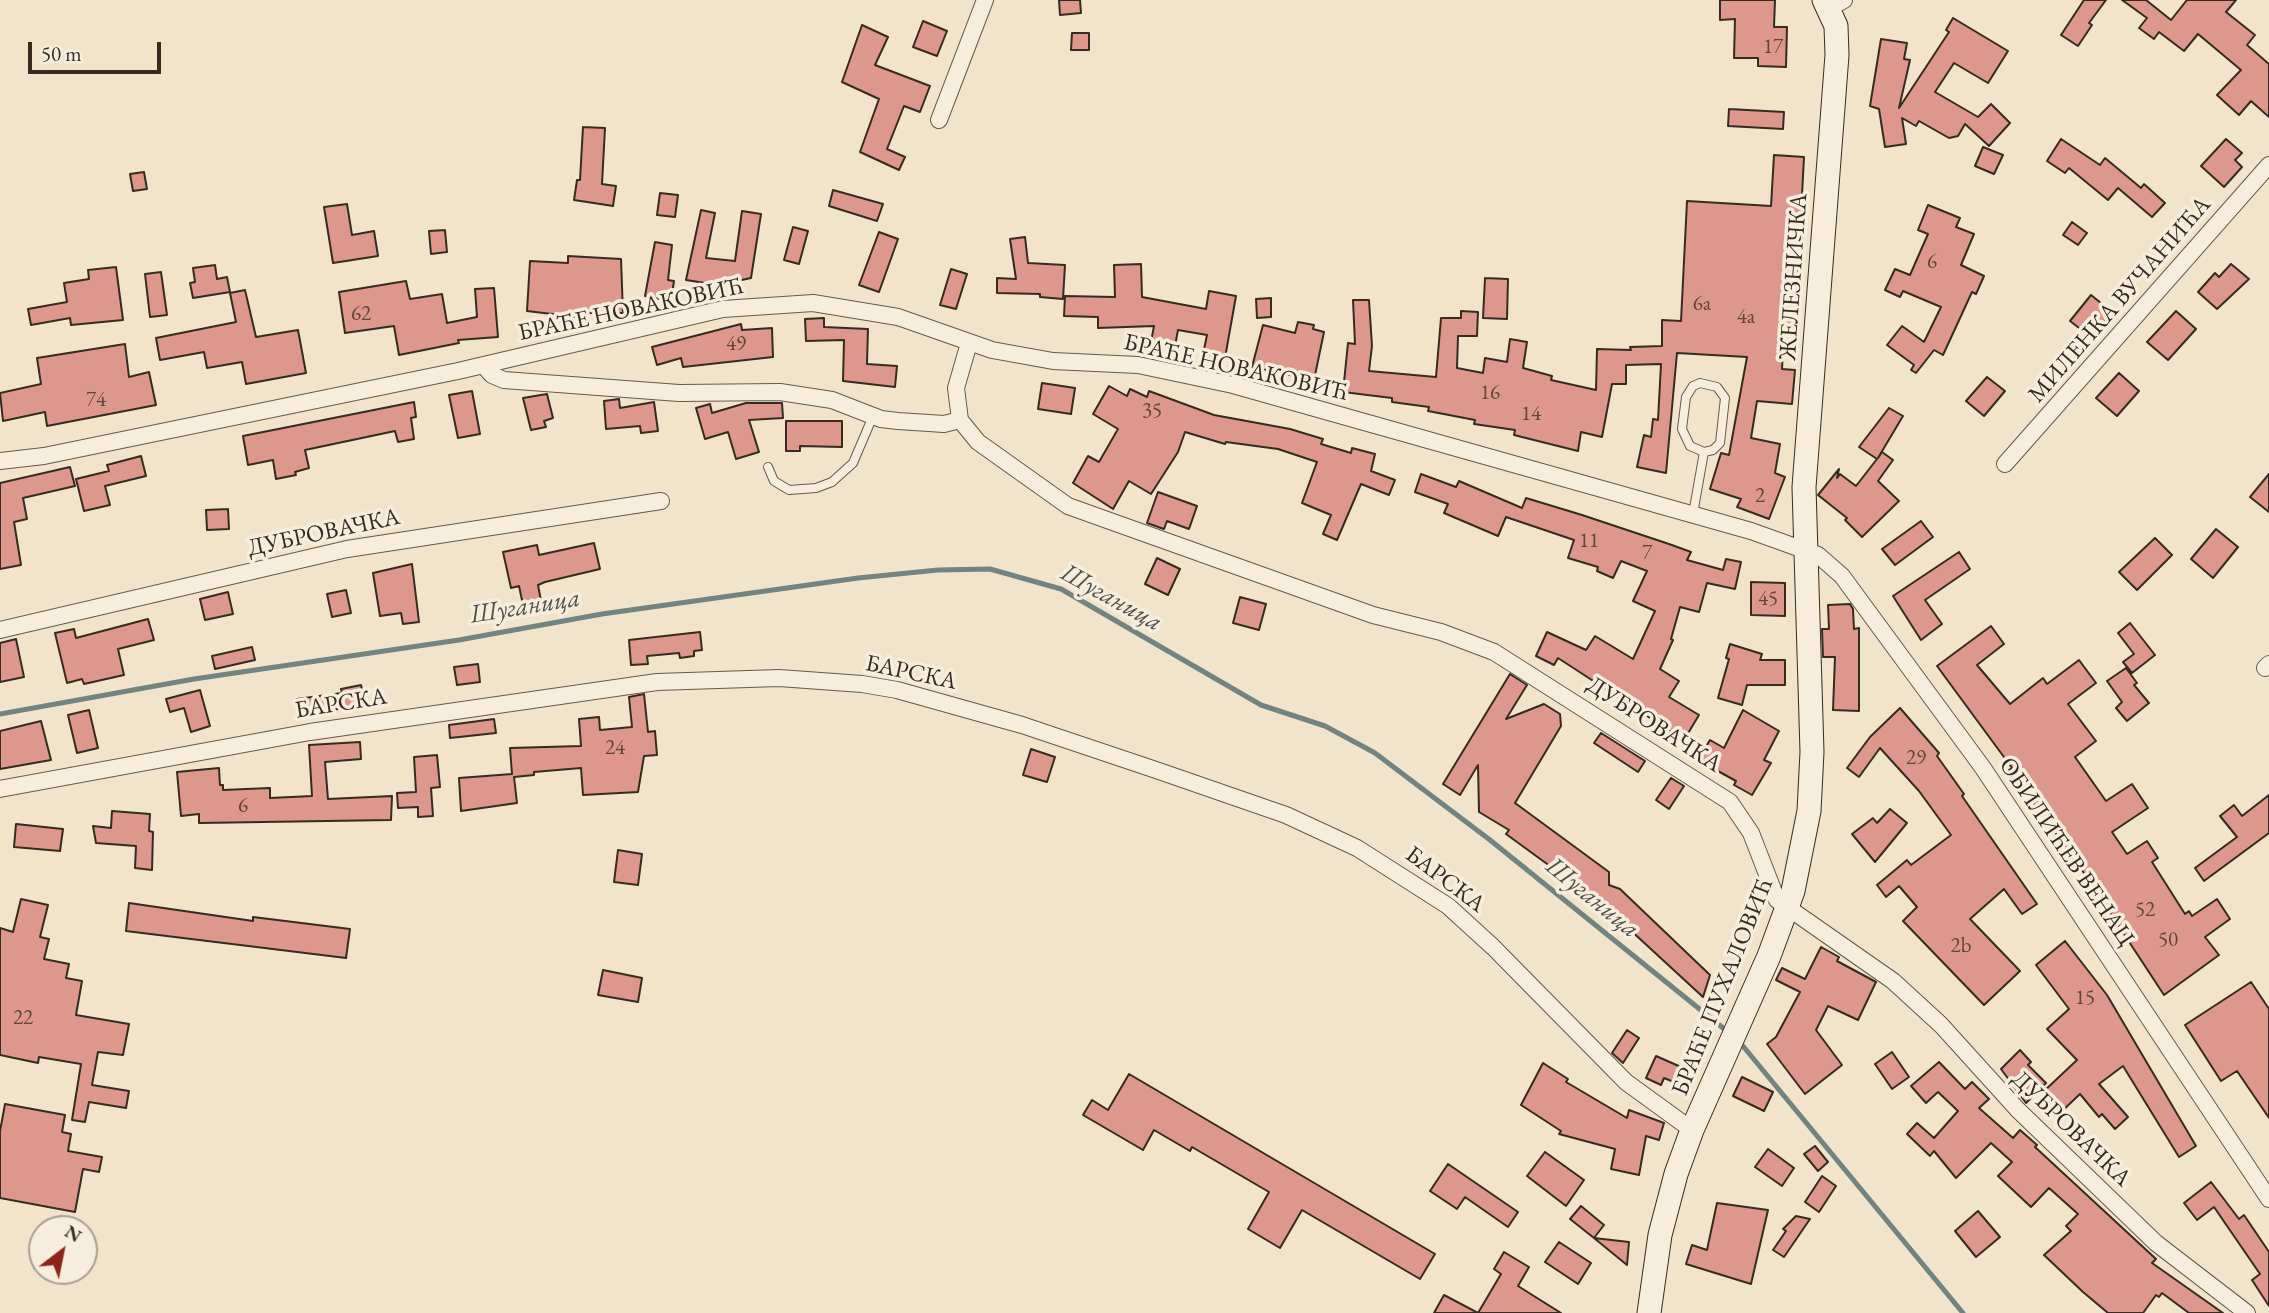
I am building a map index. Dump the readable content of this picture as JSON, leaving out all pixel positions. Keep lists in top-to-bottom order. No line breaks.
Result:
{"streets":{"main road":["ЖЕЛЕЗНИЧКА","БРАЋЕ ПУХАЛОВИЋ"],"street":["МИЛЕНКА ВУЧАНИЋА","БРАЋЕ НОВАКОВИЋ","ДУБРОВАЧКА","БАРСКА","ОБИЛИЋЕВ ВЕНАЦ"]},"crossings":[["ЖЕЛЕЗНИЧКА","БРАЋЕ НОВАКОВИЋ"],["ЖЕЛЕЗНИЧКА","ОБИЛИЋЕВ ВЕНАЦ"],["ЖЕЛЕЗНИЧКА","БРАЋЕ ПУХАЛОВИЋ"],["БРАЋЕ НОВАКОВИЋ","ДУБРОВАЧКА"],["БРАЋЕ НОВАКОВИЋ","ОБИЛИЋЕВ ВЕНАЦ"],["БРАЋЕ НОВАКОВИЋ","БРАЋЕ ПУХАЛОВИЋ"],["ДУБРОВАЧКА","БРАЋЕ ПУХАЛОВИЋ"],["БАРСКА","БРАЋЕ ПУХАЛОВИЋ"],["ОБИЛИЋЕВ ВЕНАЦ","БРАЋЕ ПУХАЛОВИЋ"]],"water":["Шуганица"],"house_numbers":["17","6","6a","62","4a","49","16","74","35","14","2","11","7","45","24","29","6","52","50","2b","15","22"],"scale_bar":"50 m","north":"top right"}
